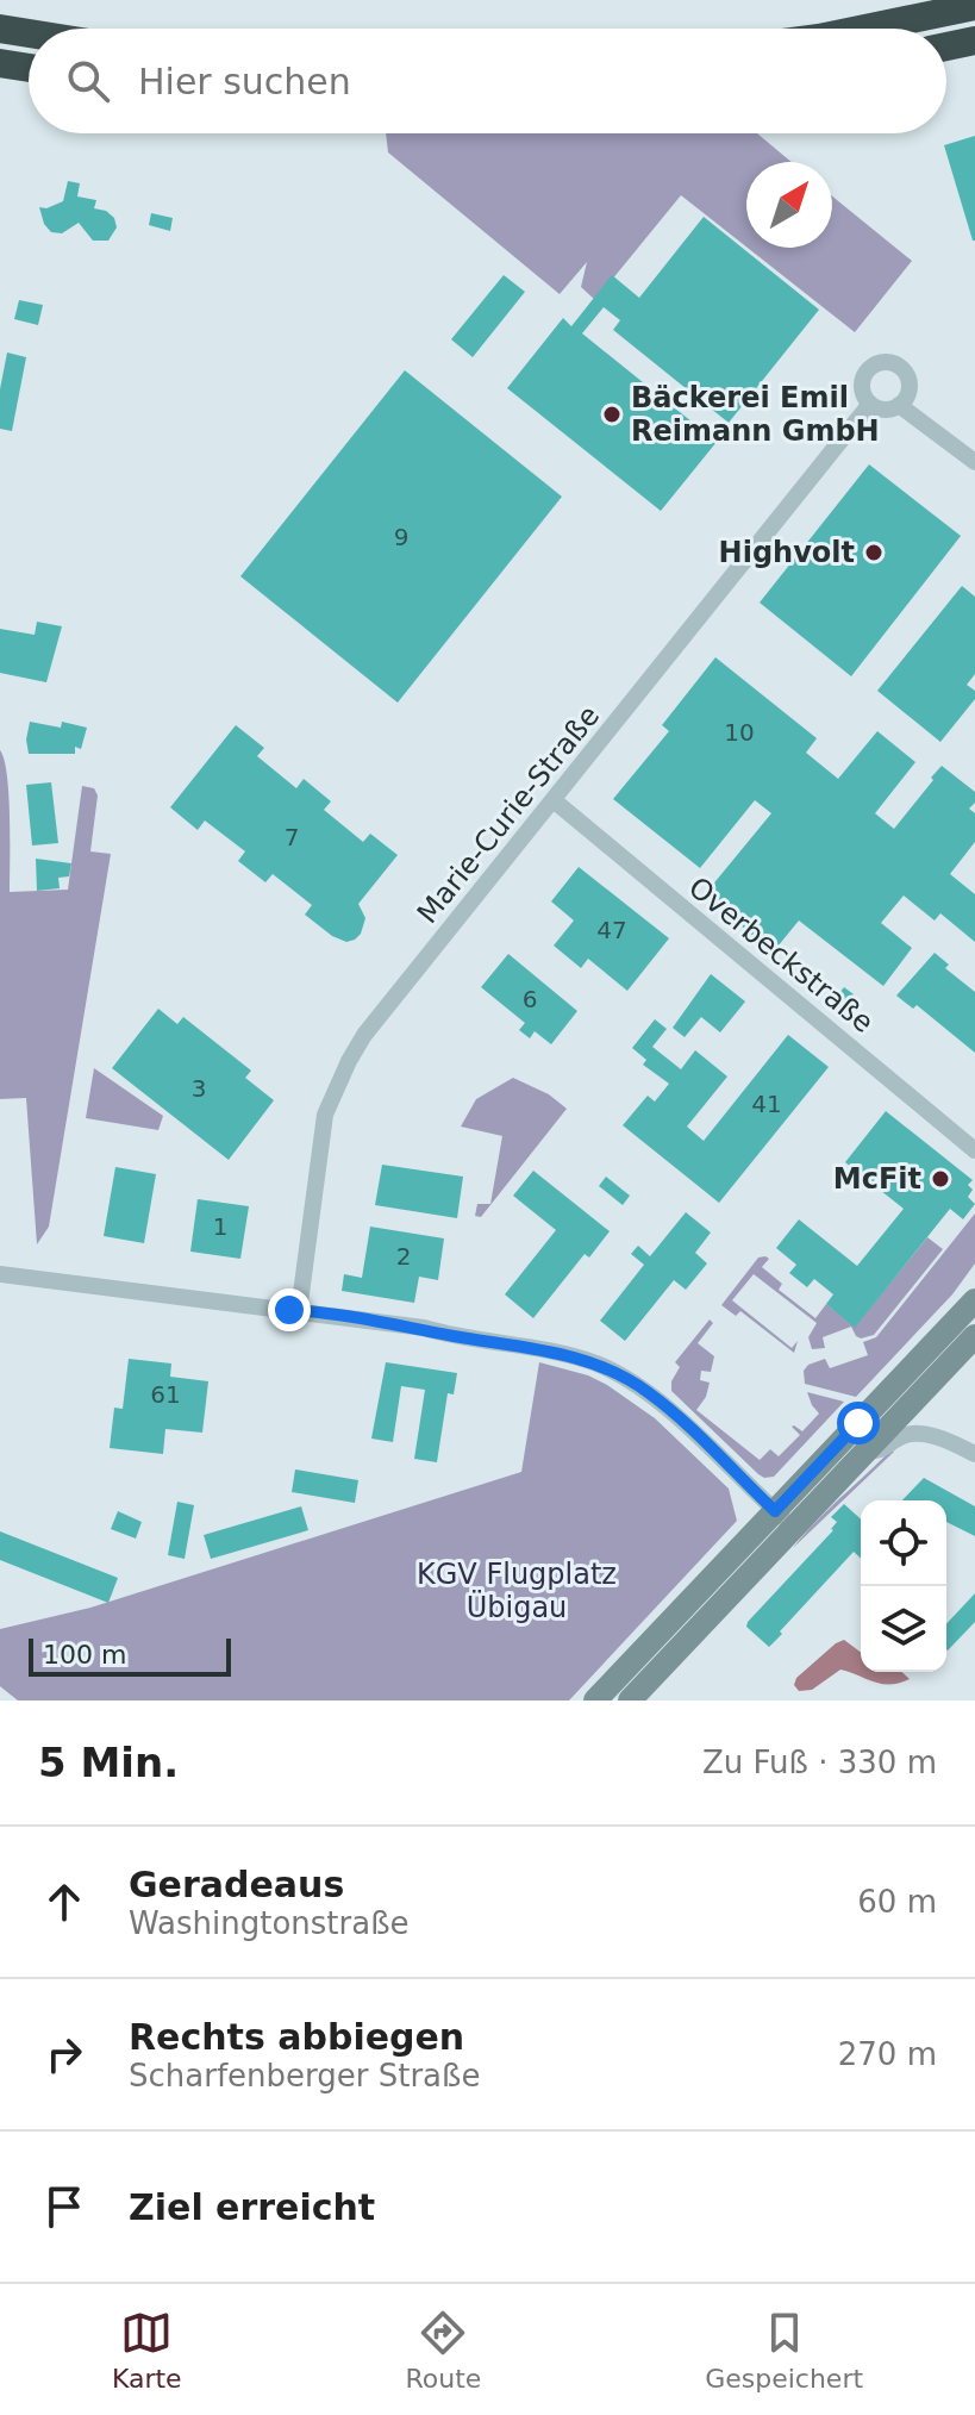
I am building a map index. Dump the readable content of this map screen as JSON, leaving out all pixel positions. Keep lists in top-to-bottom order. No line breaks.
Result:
{"streets":{"street":["Marie-Curie-Straße","Overbeckstraße"]},"crossings":[["Marie-Curie-Straße","Overbeckstraße"]],"parks":["KGV Flugplatz Übigau"],"places":["Bäckerei Emil Reimann GmbH","Highvolt","McFit"],"house_numbers":["9","10","7","47","6","3","41","1","2","61"],"scale_bar":"100 m","north":"top right","page":{"search":"Hier suchen","scale":"100 m","heading":["5 Min.","Zu Fuß · 330 m"],"list":[["Geradeaus","Washingtonstraße","60 m"],["Rechts abbiegen","Scharfenberger Straße","270 m"],"Ziel erreicht"],"nav":["Karte","Route","Gespeichert"]}}
